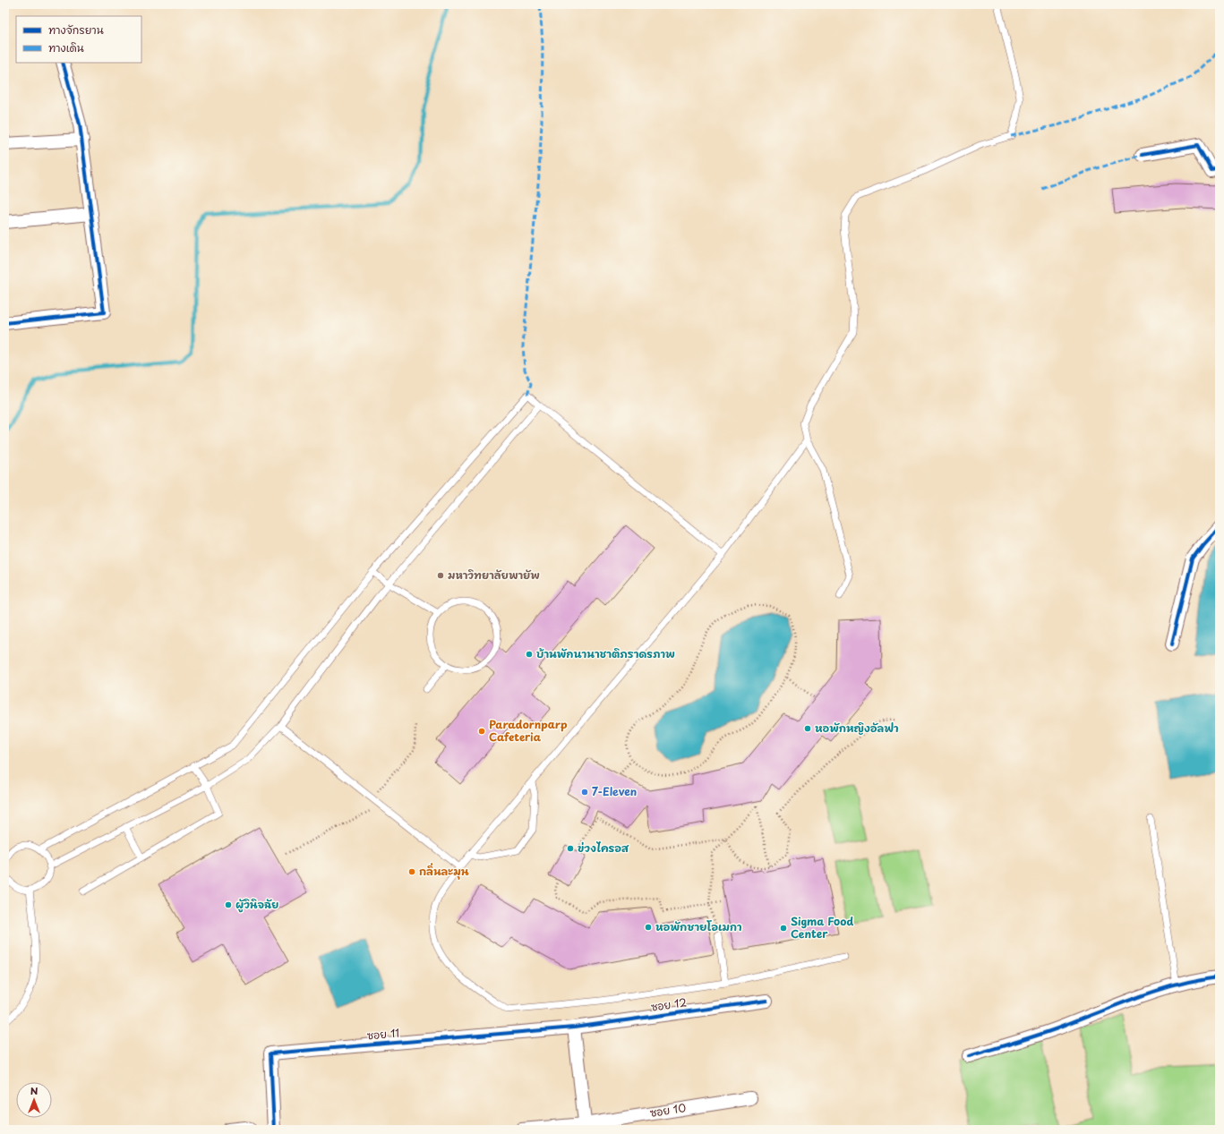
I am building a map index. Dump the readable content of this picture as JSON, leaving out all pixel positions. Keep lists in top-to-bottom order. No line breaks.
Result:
{"streets":{"street":["ซอย 12","ซอย 11","ซอย 10"]},"crossings":[["ซอย 12","ซอย 11"]],"places":["มหาวิทยาลัยพายัพ","บ้านพักนานาชาติภราดรภาพ","หอพักหญิงอัลฟา","Paradornparp Cafeteria","7-Eleven","ข่วงไครอส","กลิ่นละมุน","ผัูวินิจฉัย","หอพักชายโอเมกา","Sigma Food Center"],"legend":["ทางจักรยาน","ทางเดิน"],"north":"top"}
